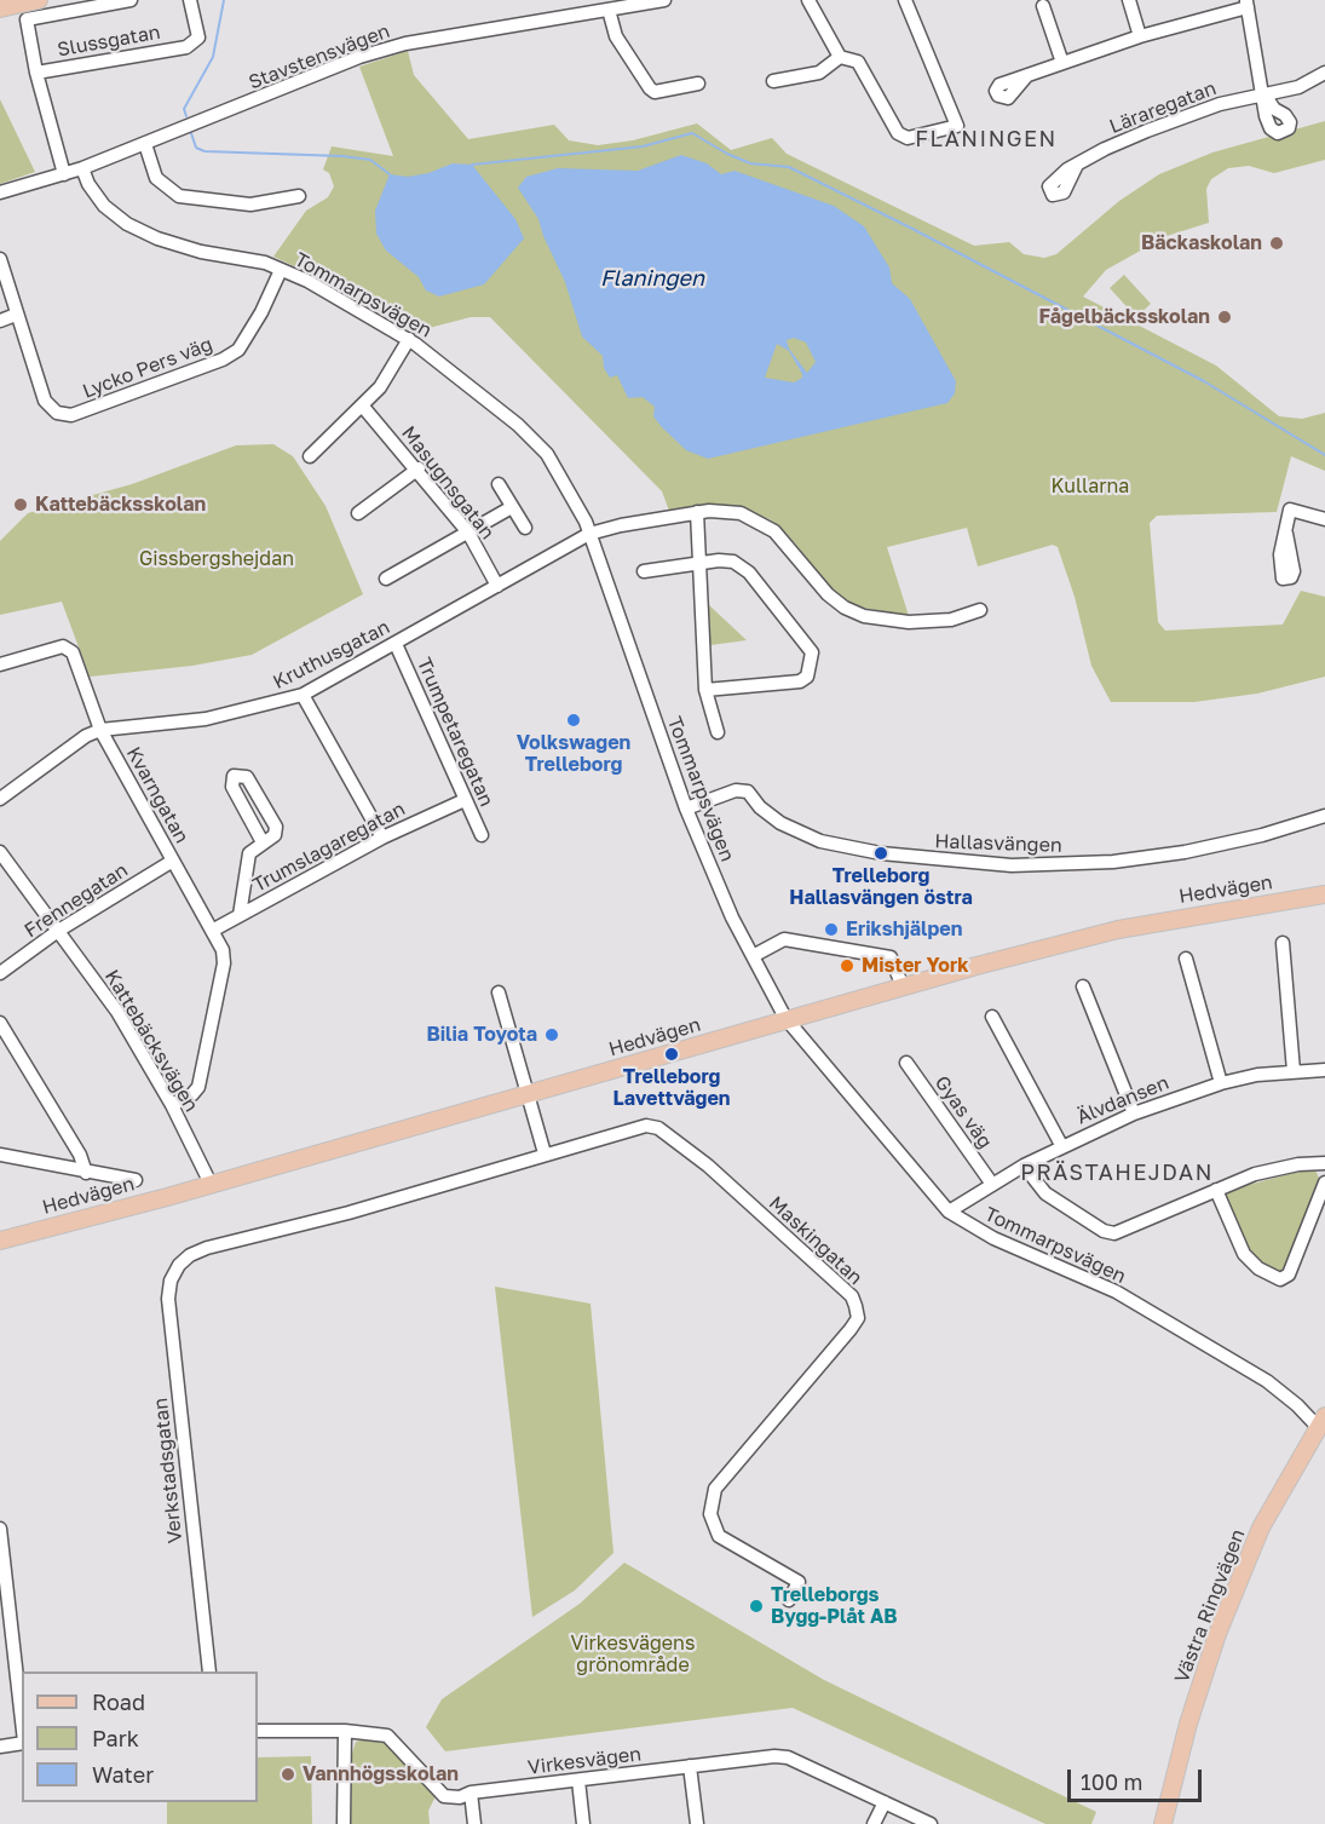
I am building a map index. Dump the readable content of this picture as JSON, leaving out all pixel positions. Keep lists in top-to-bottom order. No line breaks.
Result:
{"streets":{"main road":["Hedvägen","Västra Ringvägen"],"street":["Slussgatan","Stavstensvägen","Läraregatan","Tommarpsvägen","Lycko Pers väg","Masugnsgatan","Kruthusgatan","Trumpetaregatan","Kvarngatan","Hallasvängen","Trumslagaregatan","Frennegatan","Kattebäcksvägen","Älvdansen","Gyas väg","Maskingatan","Verkstadsgatan","Virkesvägen"]},"crossings":[["Stavstensvägen","Tommarpsvägen"],["Tommarpsvägen","Lycko Pers väg"],["Tommarpsvägen","Kruthusgatan"],["Tommarpsvägen","Hallasvängen"],["Tommarpsvägen","Hedvägen"],["Tommarpsvägen","Älvdansen"],["Tommarpsvägen","Västra Ringvägen"],["Masugnsgatan","Kruthusgatan"],["Kruthusgatan","Trumpetaregatan"],["Kruthusgatan","Kvarngatan"],["Trumpetaregatan","Trumslagaregatan"],["Kvarngatan","Trumslagaregatan"],["Kvarngatan","Frennegatan"],["Kvarngatan","Kattebäcksvägen"],["Hedvägen","Kattebäcksvägen"],["Frennegatan","Kattebäcksvägen"],["Älvdansen","Gyas väg"],["Maskingatan","Verkstadsgatan"]],"districts":["FLANINGEN","PRÄSTAHEJDAN"],"water":["Flaningen"],"parks":["Kullarna","Gissbergshejdan","Virkesvägens grönområde"],"places":["Bäckaskolan","Fågelbäcksskolan","Kattebäcksskolan","Volkswagen Trelleborg","Trelleborg Hallasvängen östra","Erikshjälpen","Mister York","Bilia Toyota","Trelleborg Lavettvägen","Trelleborgs Bygg-Plåt AB","Vannhögsskolan"],"legend":["Road","Park","Water"],"scale_bar":"100 m"}
